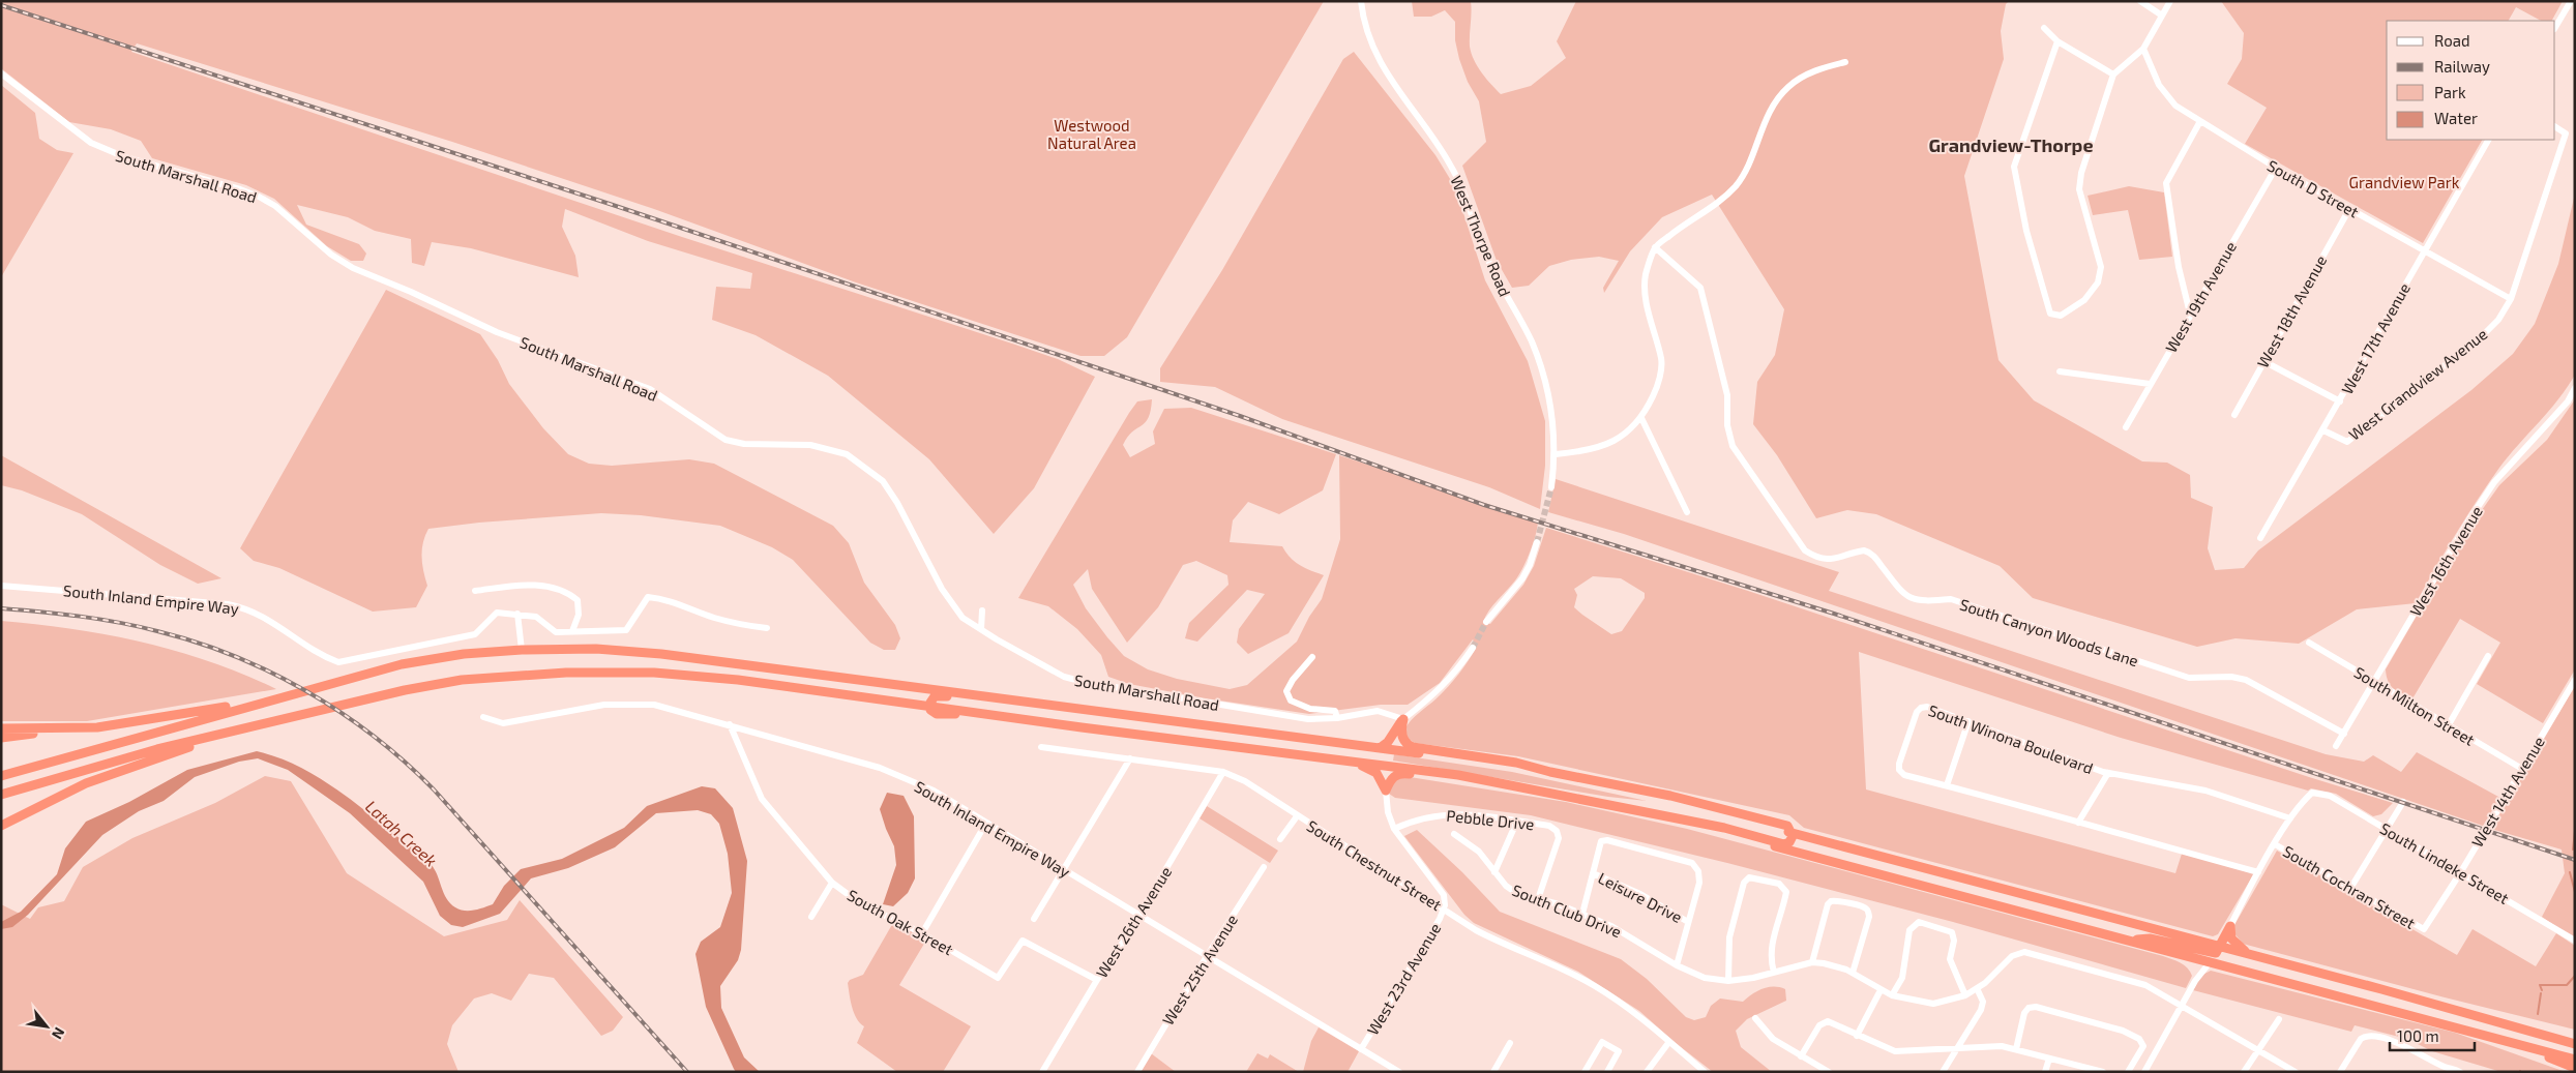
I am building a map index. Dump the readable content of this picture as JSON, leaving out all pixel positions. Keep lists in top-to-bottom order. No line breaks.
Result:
{"streets":{"street":["South Marshall Road","South D Street","West Thorpe Road","West 19th Avenue","West 18th Avenue","West 17th Avenue","West Grandview Avenue","West 16th Avenue","South Inland Empire Way","South Canyon Woods Lane","South Milton Street","South Winona Boulevard","West 14th Avenue","Pebble Drive","South Lindeke Street","South Chestnut Street","South Cochran Street","Leisure Drive","South Club Drive","South Oak Street","West 26th Avenue","West 25th Avenue","West 23rd Avenue"]},"crossings":[["South D Street","West 19th Avenue"],["South D Street","West 18th Avenue"],["South D Street","West 17th Avenue"],["South D Street","West Grandview Avenue"],["West 17th Avenue","West Grandview Avenue"],["West 16th Avenue","South Canyon Woods Lane"],["West 16th Avenue","South Milton Street"],["South Inland Empire Way","South Oak Street"],["South Inland Empire Way","West 26th Avenue"],["South Inland Empire Way","West 25th Avenue"],["South Inland Empire Way","West 23rd Avenue"],["South Milton Street","West 14th Avenue"],["South Winona Boulevard","South Lindeke Street"],["West 14th Avenue","South Lindeke Street"],["West 14th Avenue","South Cochran Street"],["Pebble Drive","South Club Drive"],["South Chestnut Street","West 26th Avenue"],["South Chestnut Street","West 23rd Avenue"],["South Oak Street","West 26th Avenue"]],"districts":["Grandview-Thorpe"],"water":["Latah Creek"],"parks":["Westwood Natural Area","Grandview Park"],"legend":["Road","Railway","Park","Water"],"scale_bar":"100 m","north":"bottom right"}
